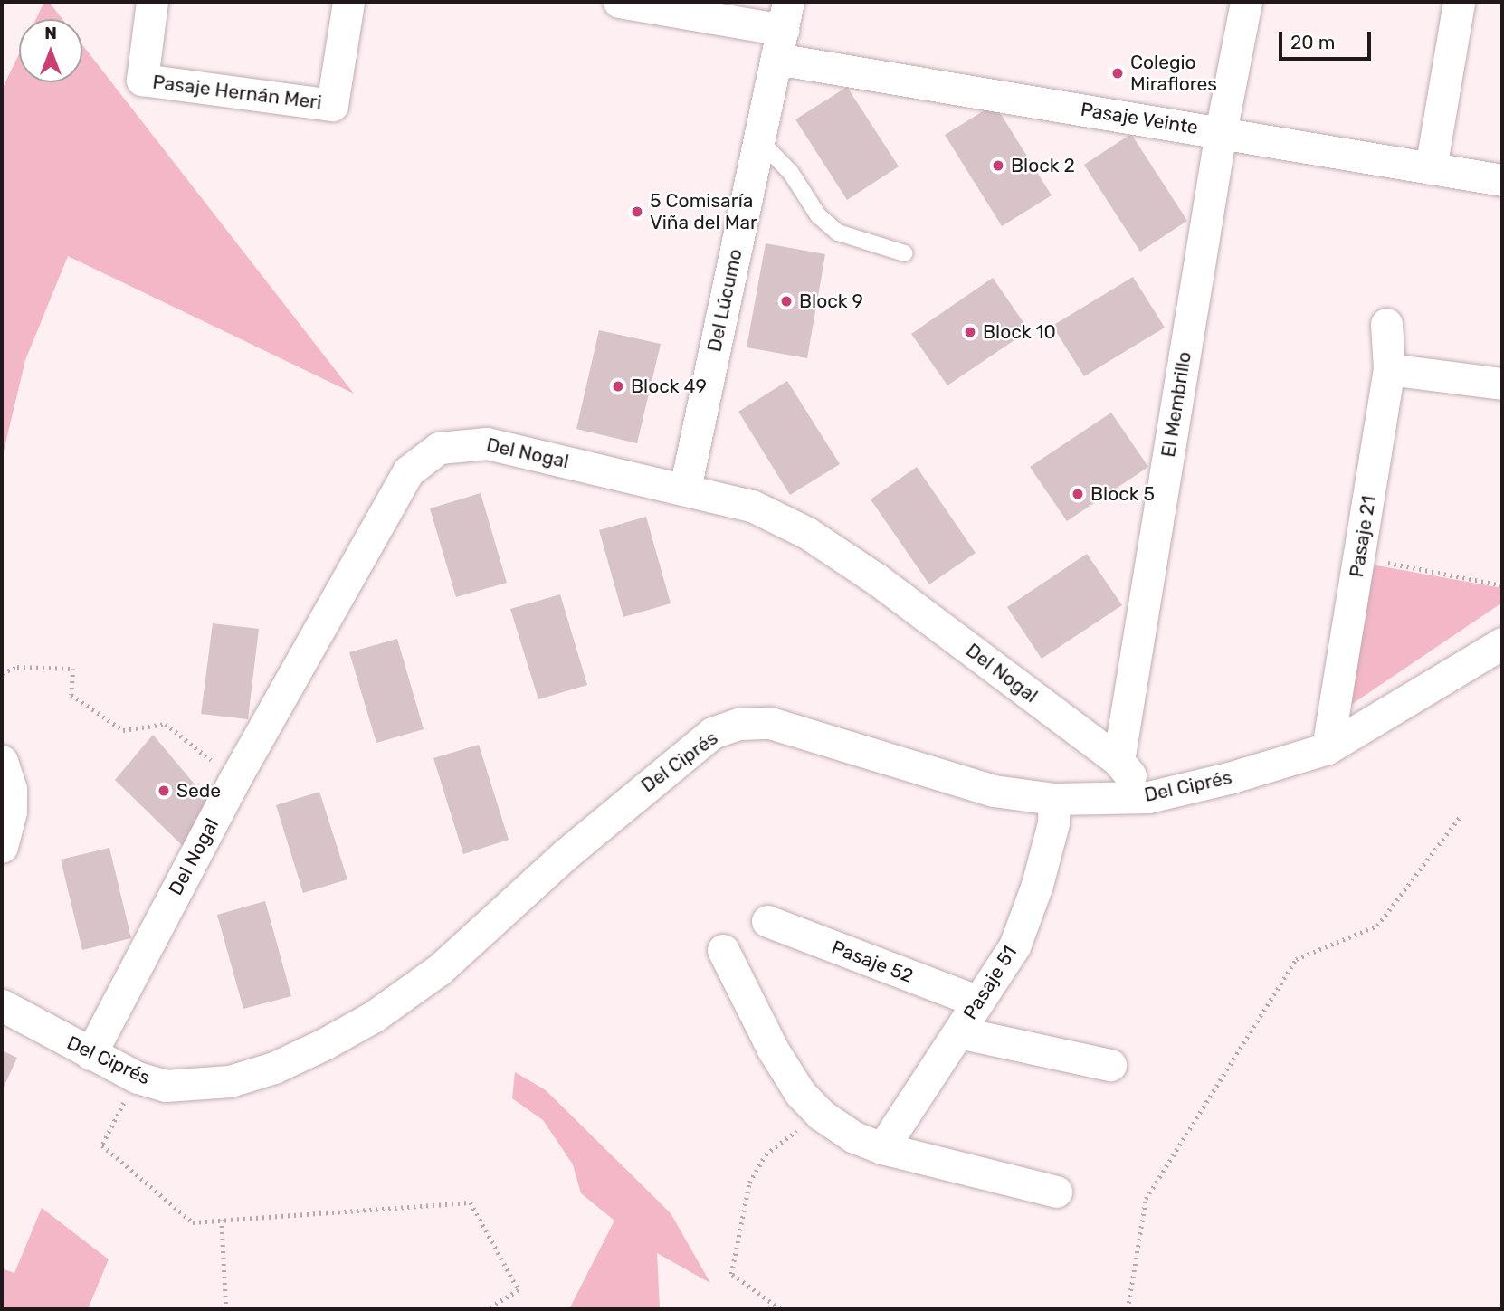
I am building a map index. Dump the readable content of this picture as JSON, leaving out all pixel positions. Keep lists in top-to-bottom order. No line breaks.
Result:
{"streets":{"street":["Pasaje Hernán Meri","Pasaje Veinte","Del Lúcumo","El Membrillo","Del Nogal","Pasaje 21","Del Ciprés","Pasaje 52","Pasaje 51"]},"crossings":[["Pasaje Veinte","Del Lúcumo"],["Pasaje Veinte","El Membrillo"],["Del Lúcumo","Del Nogal"],["El Membrillo","Del Nogal"],["Del Nogal","Del Ciprés"],["Pasaje 21","Del Ciprés"],["Del Ciprés","Pasaje 51"],["Pasaje 52","Pasaje 51"]],"places":["Colegio Miraflores","Block 2","5 Comisaría Viña del Mar","Block 9","Block 10","Block 49","Block 5","Sede"],"scale_bar":"20 m","north":"top"}
